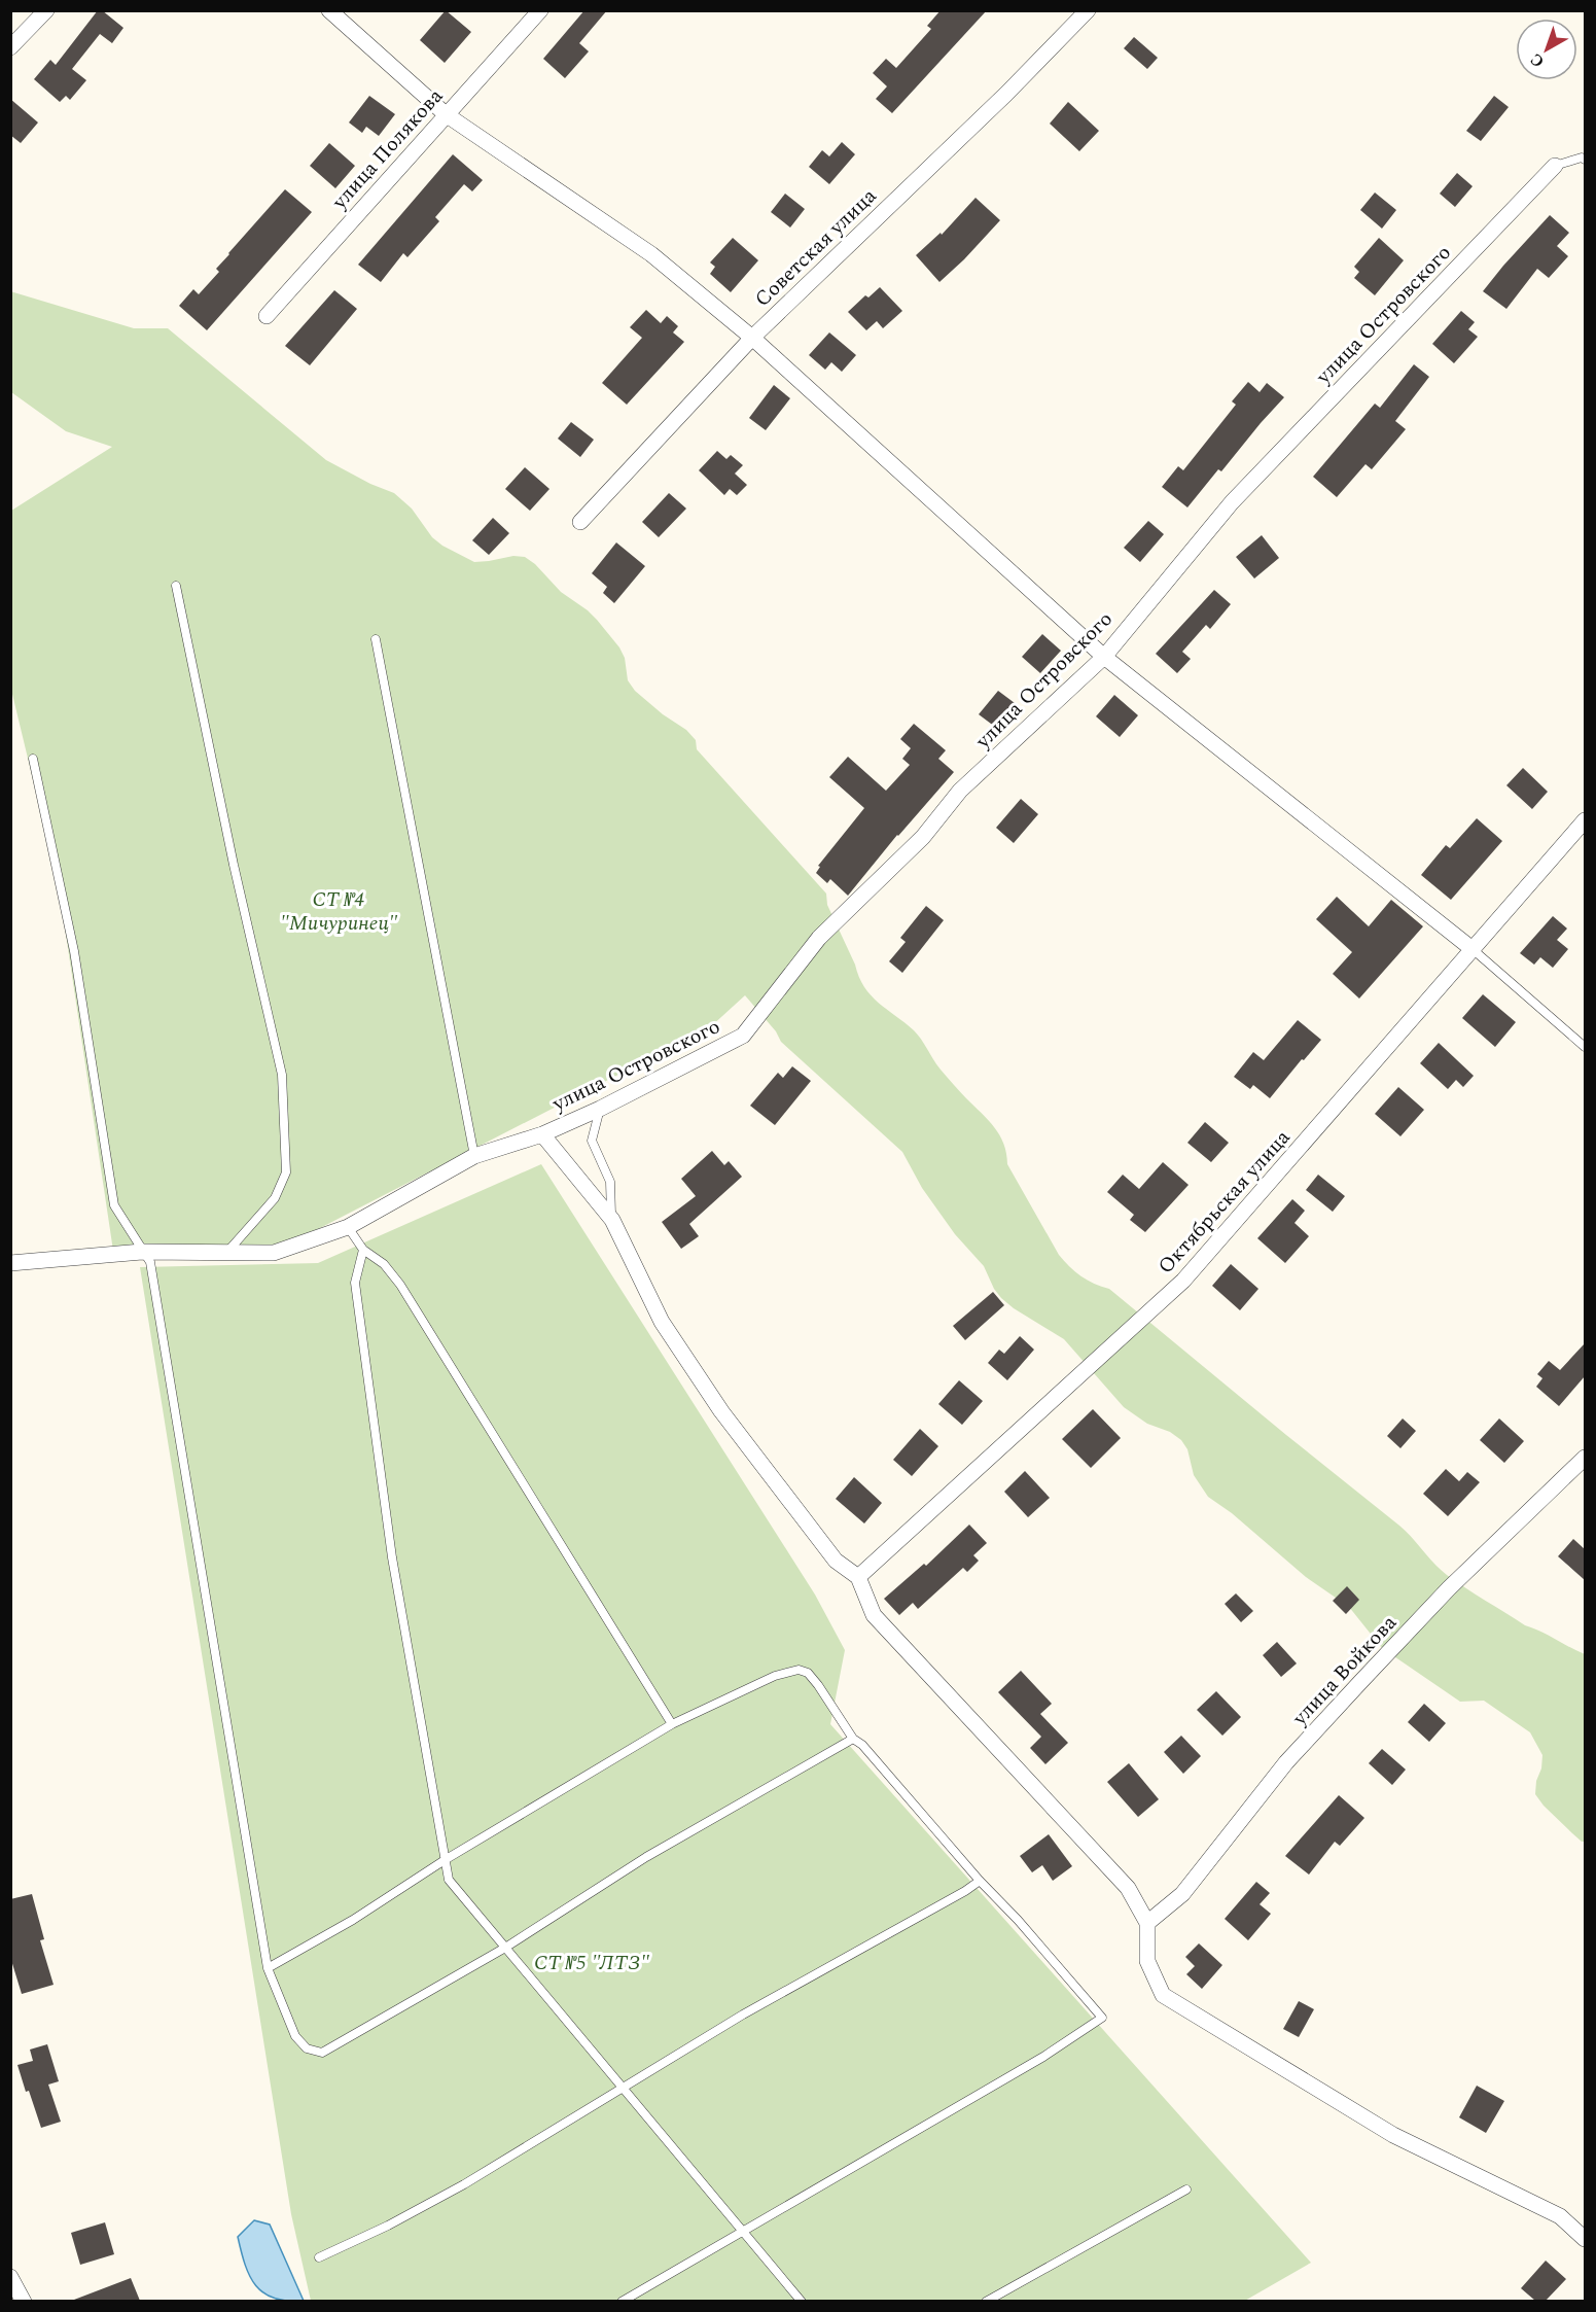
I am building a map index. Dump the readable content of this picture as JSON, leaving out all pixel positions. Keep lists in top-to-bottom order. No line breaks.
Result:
{"streets":{"street":["улица Полякова","Советская улица","улица Островского","Октябрьская улица","улица Войкова"]},"parks":["СТ №4 \"Мичуринец\"","СТ №5 \"ЛТЗ\""],"north":"bottom left"}
